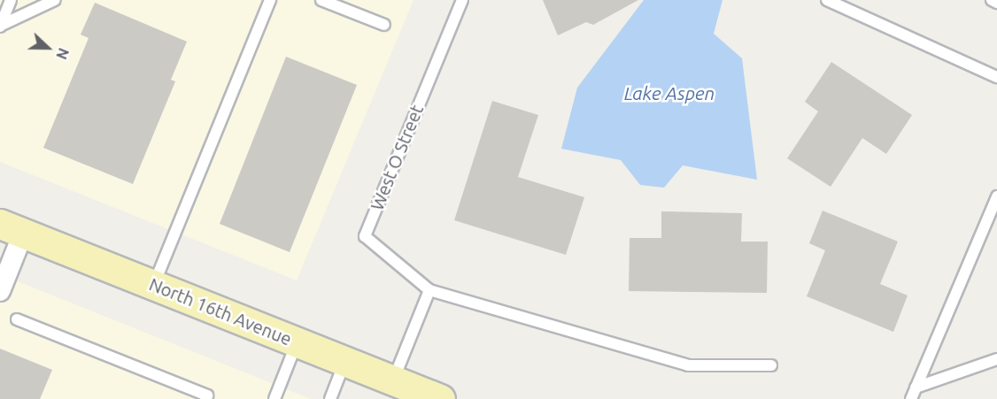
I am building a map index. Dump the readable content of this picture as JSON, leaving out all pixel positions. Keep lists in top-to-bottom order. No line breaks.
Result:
{"streets":{"main road":["North 16th Avenue"],"lane":["West O Street"]},"water":["Lake Aspen"],"north":"right"}
